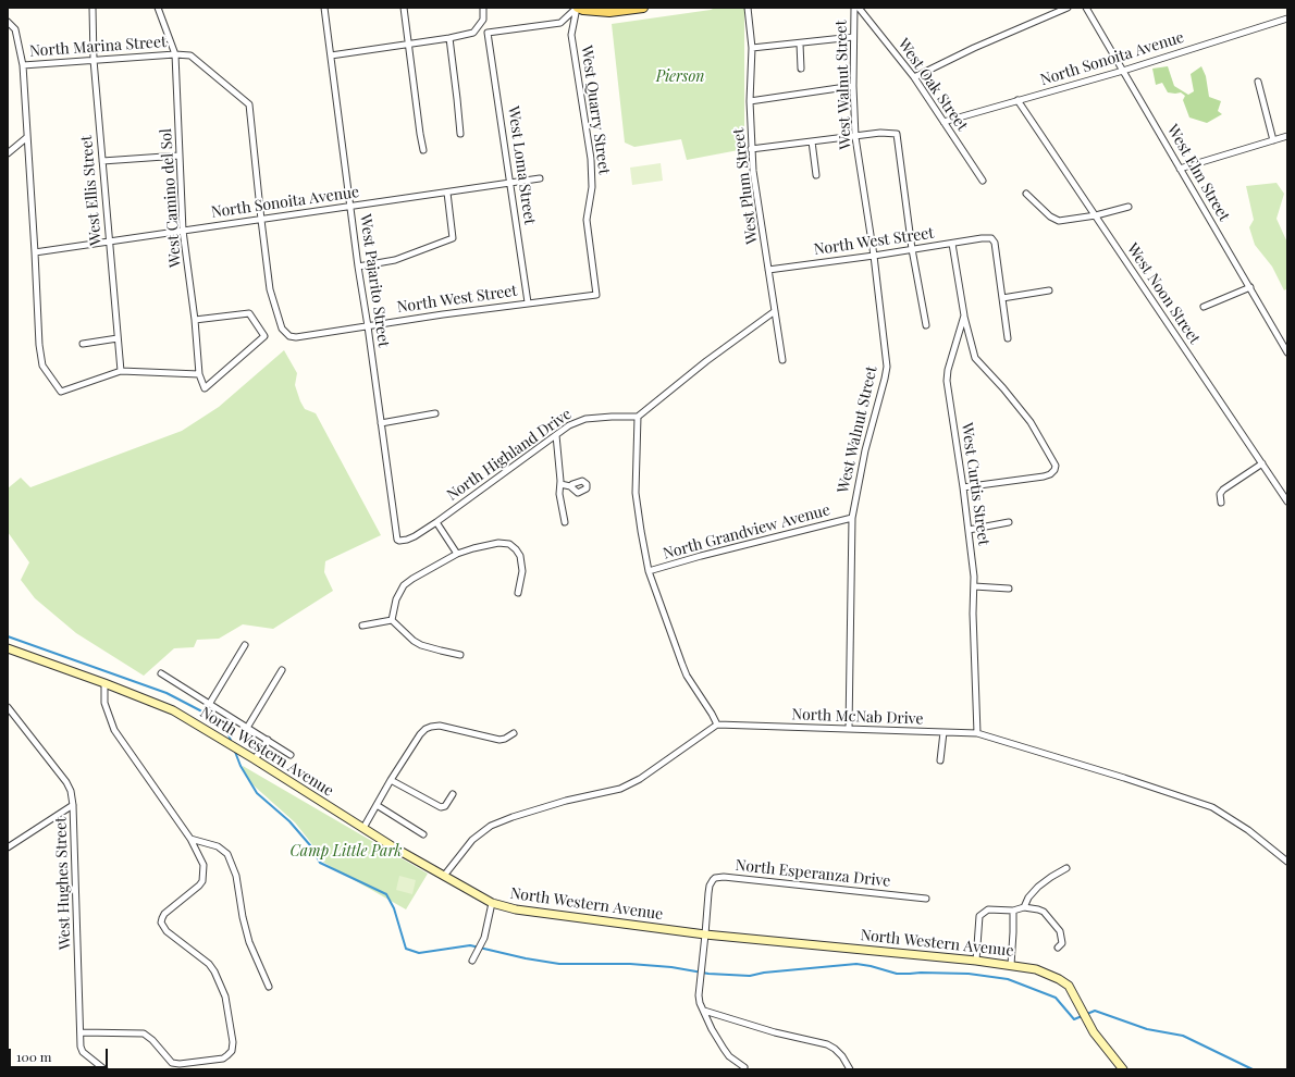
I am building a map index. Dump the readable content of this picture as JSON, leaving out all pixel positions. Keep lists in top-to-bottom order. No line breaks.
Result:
{"streets":{"street":["North Marina Street","North Sonoita Avenue","West Walnut Street","West Oak Street","West Quarry Street","West Loma Street","West Elm Street","West Plum Street","West Ellis Street","West Camino del Sol","North West Street","West Pajarito Street","West Noon Street","North Highland Drive","West Curtis Street","North Grandview Avenue","North McNab Drive","North Western Avenue","North Esperanza Drive","West Hughes Street"]},"crossings":[["North Marina Street","West Ellis Street"],["North Marina Street","West Camino del Sol"],["North Sonoita Avenue","West Oak Street"],["North Sonoita Avenue","West Loma Street"],["North Sonoita Avenue","West Elm Street"],["North Sonoita Avenue","West Ellis Street"],["North Sonoita Avenue","West Camino del Sol"],["North Sonoita Avenue","North West Street"],["North Sonoita Avenue","West Pajarito Street"],["North Sonoita Avenue","West Noon Street"],["West Walnut Street","North West Street"],["West Walnut Street","North Grandview Avenue"],["West Walnut Street","North McNab Drive"],["West Quarry Street","West Loma Street"],["West Quarry Street","North West Street"],["West Loma Street","North West Street"],["West Plum Street","North West Street"],["North West Street","West Pajarito Street"],["North West Street","West Curtis Street"],["West Pajarito Street","North Highland Drive"],["West Curtis Street","North McNab Drive"],["North Western Avenue","North Esperanza Drive"]],"parks":["Pierson","Camp Little Park"],"scale_bar":"100 m"}
